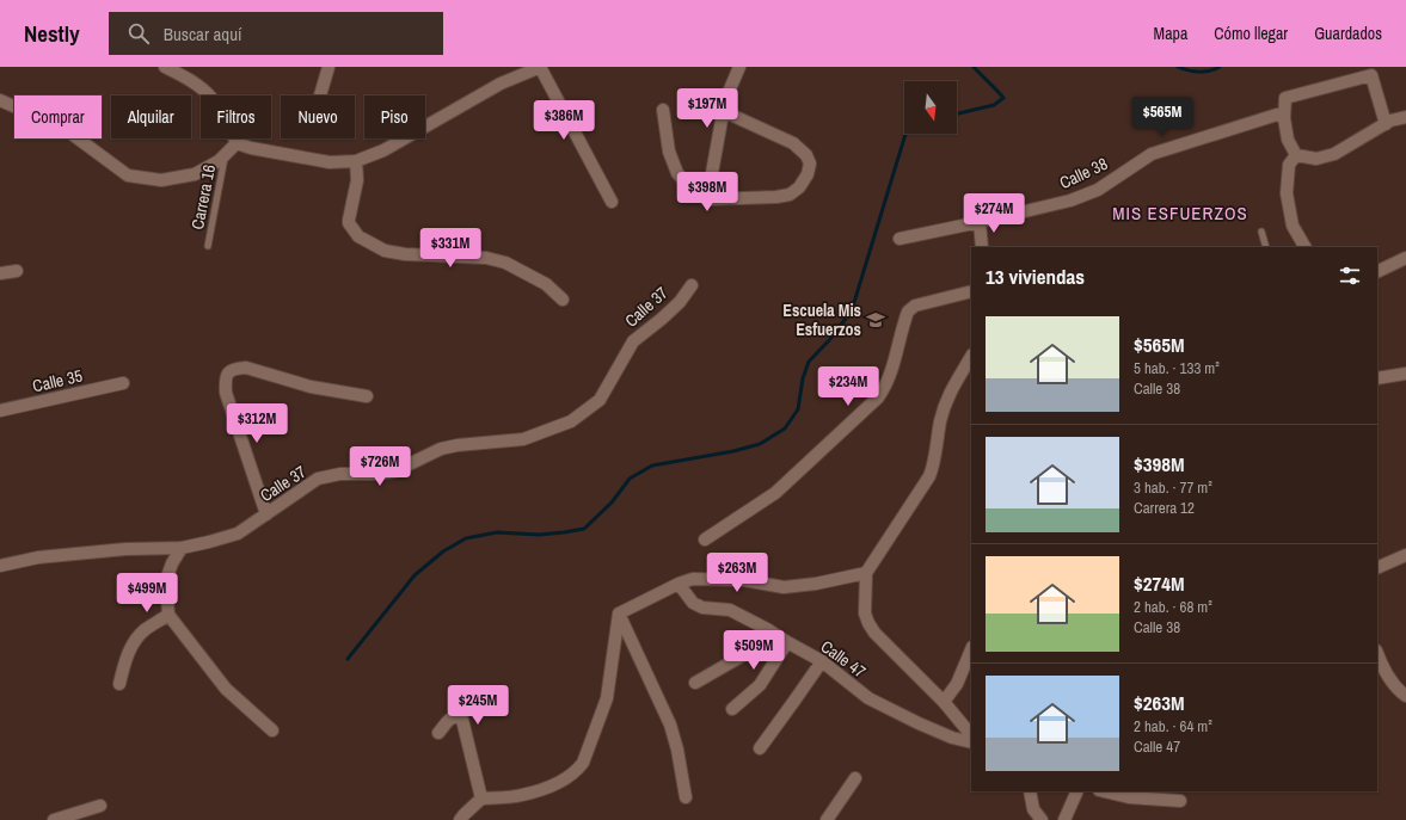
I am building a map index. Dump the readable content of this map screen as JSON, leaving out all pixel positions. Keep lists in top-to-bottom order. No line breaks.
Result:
{"streets":{"street":["Calle 38","Calle 37","Calle 35","Calle 47"],"lane":["Carrera 16"]},"districts":["MIS ESFUERZOS"],"places":{"school or university":["Escuela Mis Esfuerzos"]},"north":"bottom","page":{"header":"Nestly","search":"Buscar aquí","nav":["Mapa","Cómo llegar","Guardados"],"price":["$197M","$565M","$386M","$398M","$274M","$331M","$234M","$312M","$726M","$263M","$499M","$509M","$245M"],"chip":["Comprar","Alquilar","Filtros","Nuevo","Piso"],"heading":"13 viviendas","list":[{"name":"$565M","note":"5 hab. · 133 m² · Calle 38"},{"name":"$398M","note":"3 hab. · 77 m² · Carrera 12"},{"name":"$274M","note":"2 hab. · 68 m² · Calle 38"},{"name":"$263M","note":"2 hab. · 64 m² · Calle 47"}]}}
